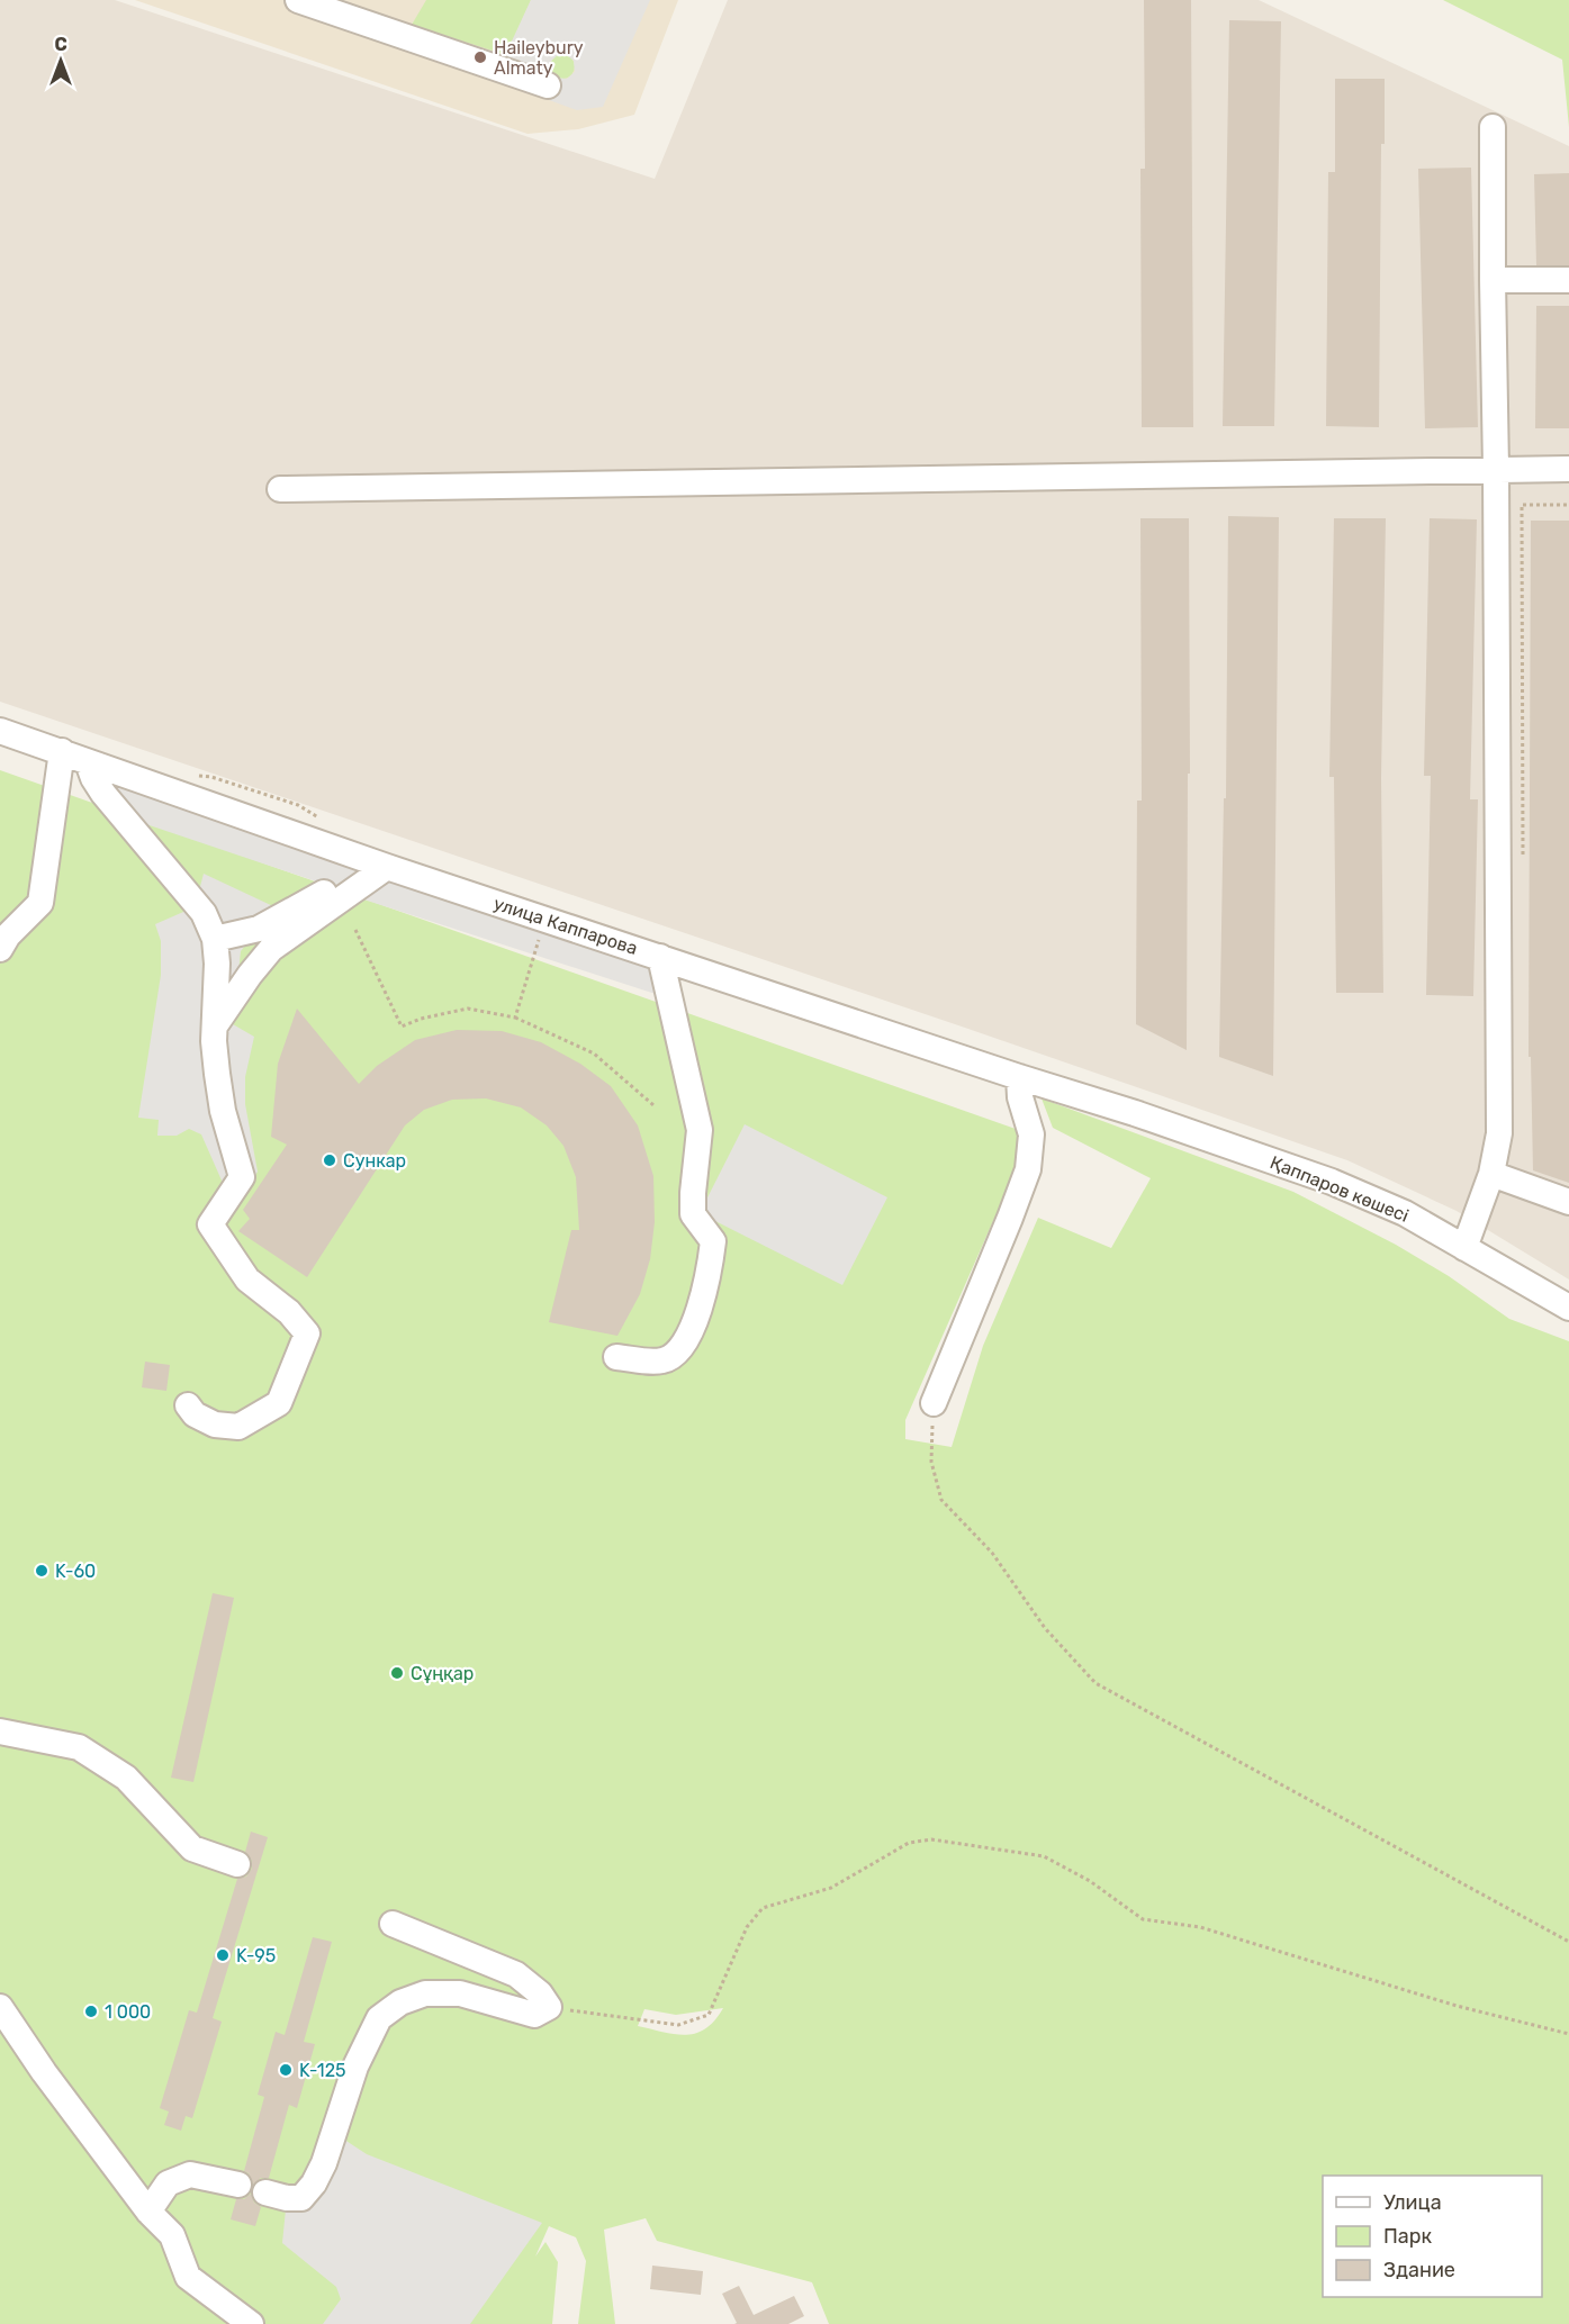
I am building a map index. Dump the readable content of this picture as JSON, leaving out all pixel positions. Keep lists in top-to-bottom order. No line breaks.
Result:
{"streets":{"street":["улица Каппарова","Қаппаров көшесі"]},"crossings":[["улица Каппарова","Қаппаров көшесі"]],"places":["Haileybury Almaty","Сункар","K-60","Сұңқар","K-95","1 000","K-125"],"legend":["Улица","Парк","Здание"],"north":"top"}
